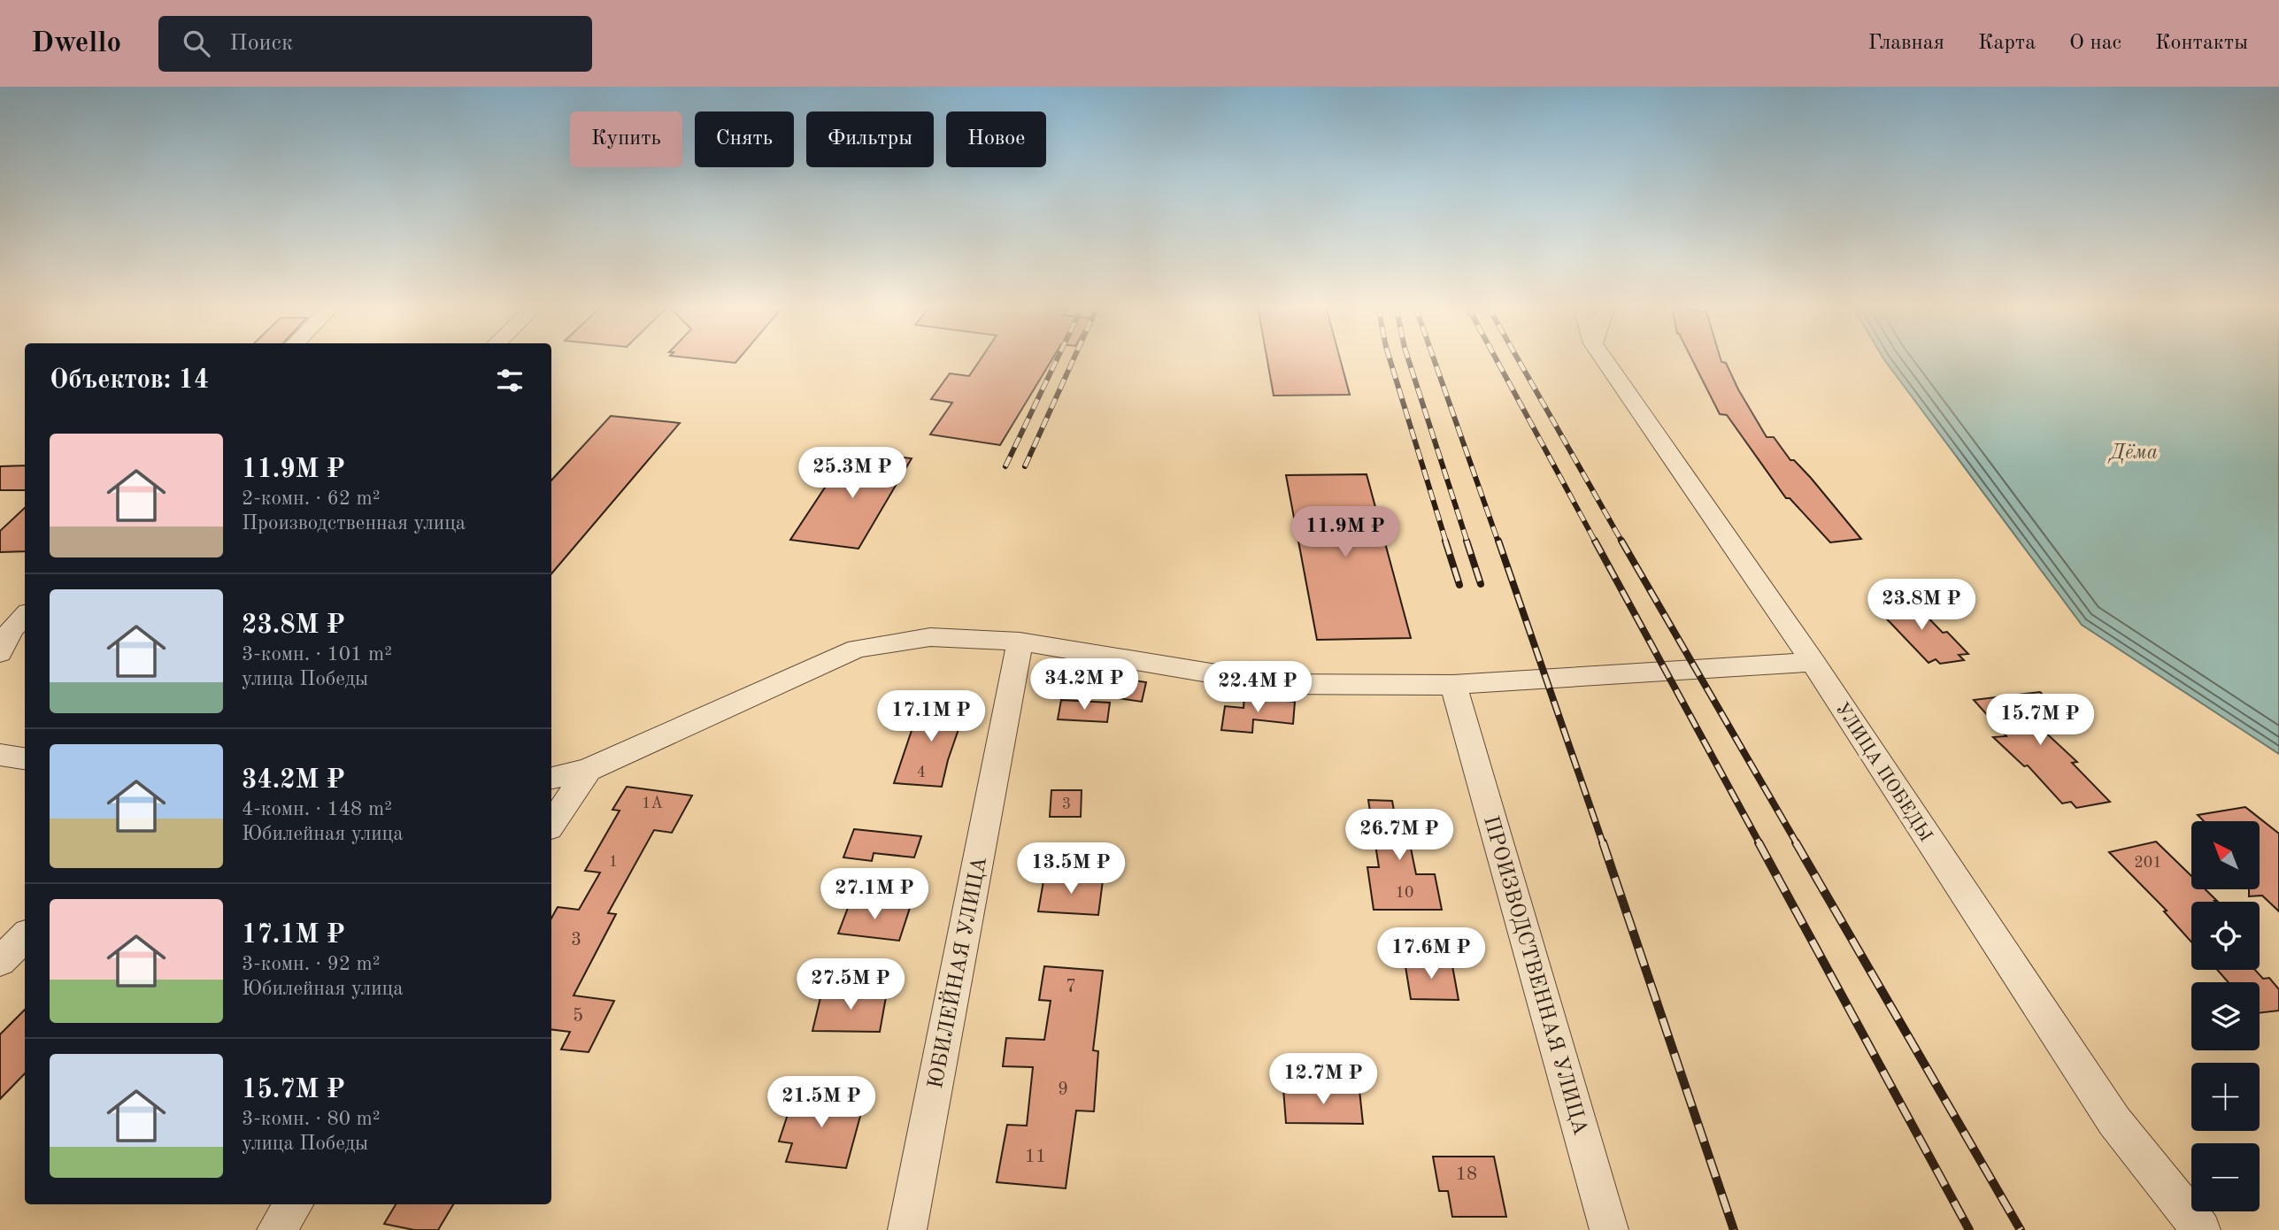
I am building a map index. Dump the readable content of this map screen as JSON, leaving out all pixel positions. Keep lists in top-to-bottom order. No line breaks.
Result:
{"streets":{"street":["УЛИЦА ПОБЕДЫ","ЮБИЛЕЙНАЯ УЛИЦА","ПРОИЗВОДСТВЕННАЯ УЛИЦА"]},"water":["Дёма"],"house_numbers":["4","1А","3","1","201","10","3","7","5","9","11","18"],"north":"top left","page":{"header":"Dwello","search":"Поиск","nav":["Главная","Карта","О нас","Контакты"],"chip":["Купить","Снять","Фильтры","Новое"],"heading":"Объектов: 14","list":[{"name":"11.9M ₽","note":"2-комн. · 62 m² · Производственная улица"},{"name":"23.8M ₽","note":"3-комн. · 101 m² · улица Победы"},{"name":"34.2M ₽","note":"4-комн. · 148 m² · Юбилейная улица"},{"name":"17.1M ₽","note":"3-комн. · 92 m² · Юбилейная улица"},{"name":"15.7M ₽","note":"3-комн. · 80 m² · улица Победы"}],"price":["25.3M ₽","11.9M ₽","23.8M ₽","34.2M ₽","22.4M ₽","17.1M ₽","15.7M ₽","26.7M ₽","13.5M ₽","27.1M ₽","17.6M ₽","27.5M ₽","12.7M ₽","21.5M ₽"],"map_buttons":["+","−"]}}
